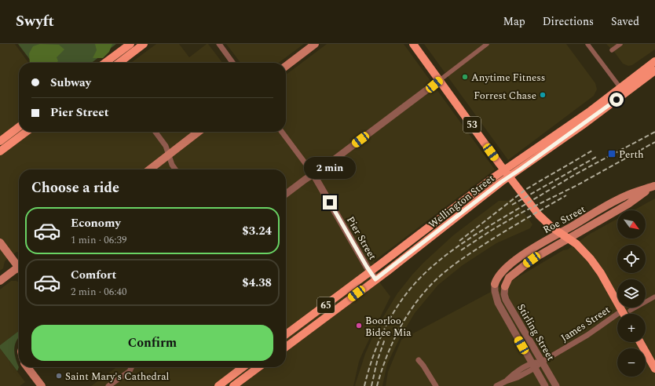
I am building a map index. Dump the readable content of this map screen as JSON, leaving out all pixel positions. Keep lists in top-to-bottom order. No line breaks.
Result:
{"streets":{"main road":["53","Wellington Street","Roe Street","65"],"street":["Pier Street","James Street","Stirling Street"]},"crossings":[["53","Wellington Street"],["53","Roe Street"],["53","James Street"],["Wellington Street","Pier Street"],["Roe Street","Stirling Street"],["James Street","Stirling Street"]],"places":{"other":["Anytime Fitness","Forrest Chase","Boorloo Bidee Mia","Saint Mary's Cathedral"],"transit":["Perth"]},"north":"bottom right","page":{"header":"Swyft","nav":["Map","Directions","Saved"],"banner":["Subway","Pier Street"],"bubble":"2 min","heading":"Choose a ride","list":[{"name":"Economy","note":"1 min · 06:39","value":"$3.24"},{"name":"Comfort","note":"2 min · 06:40","value":"$4.38"}],"map_buttons":["+","−"],"buttons":"Confirm"}}
